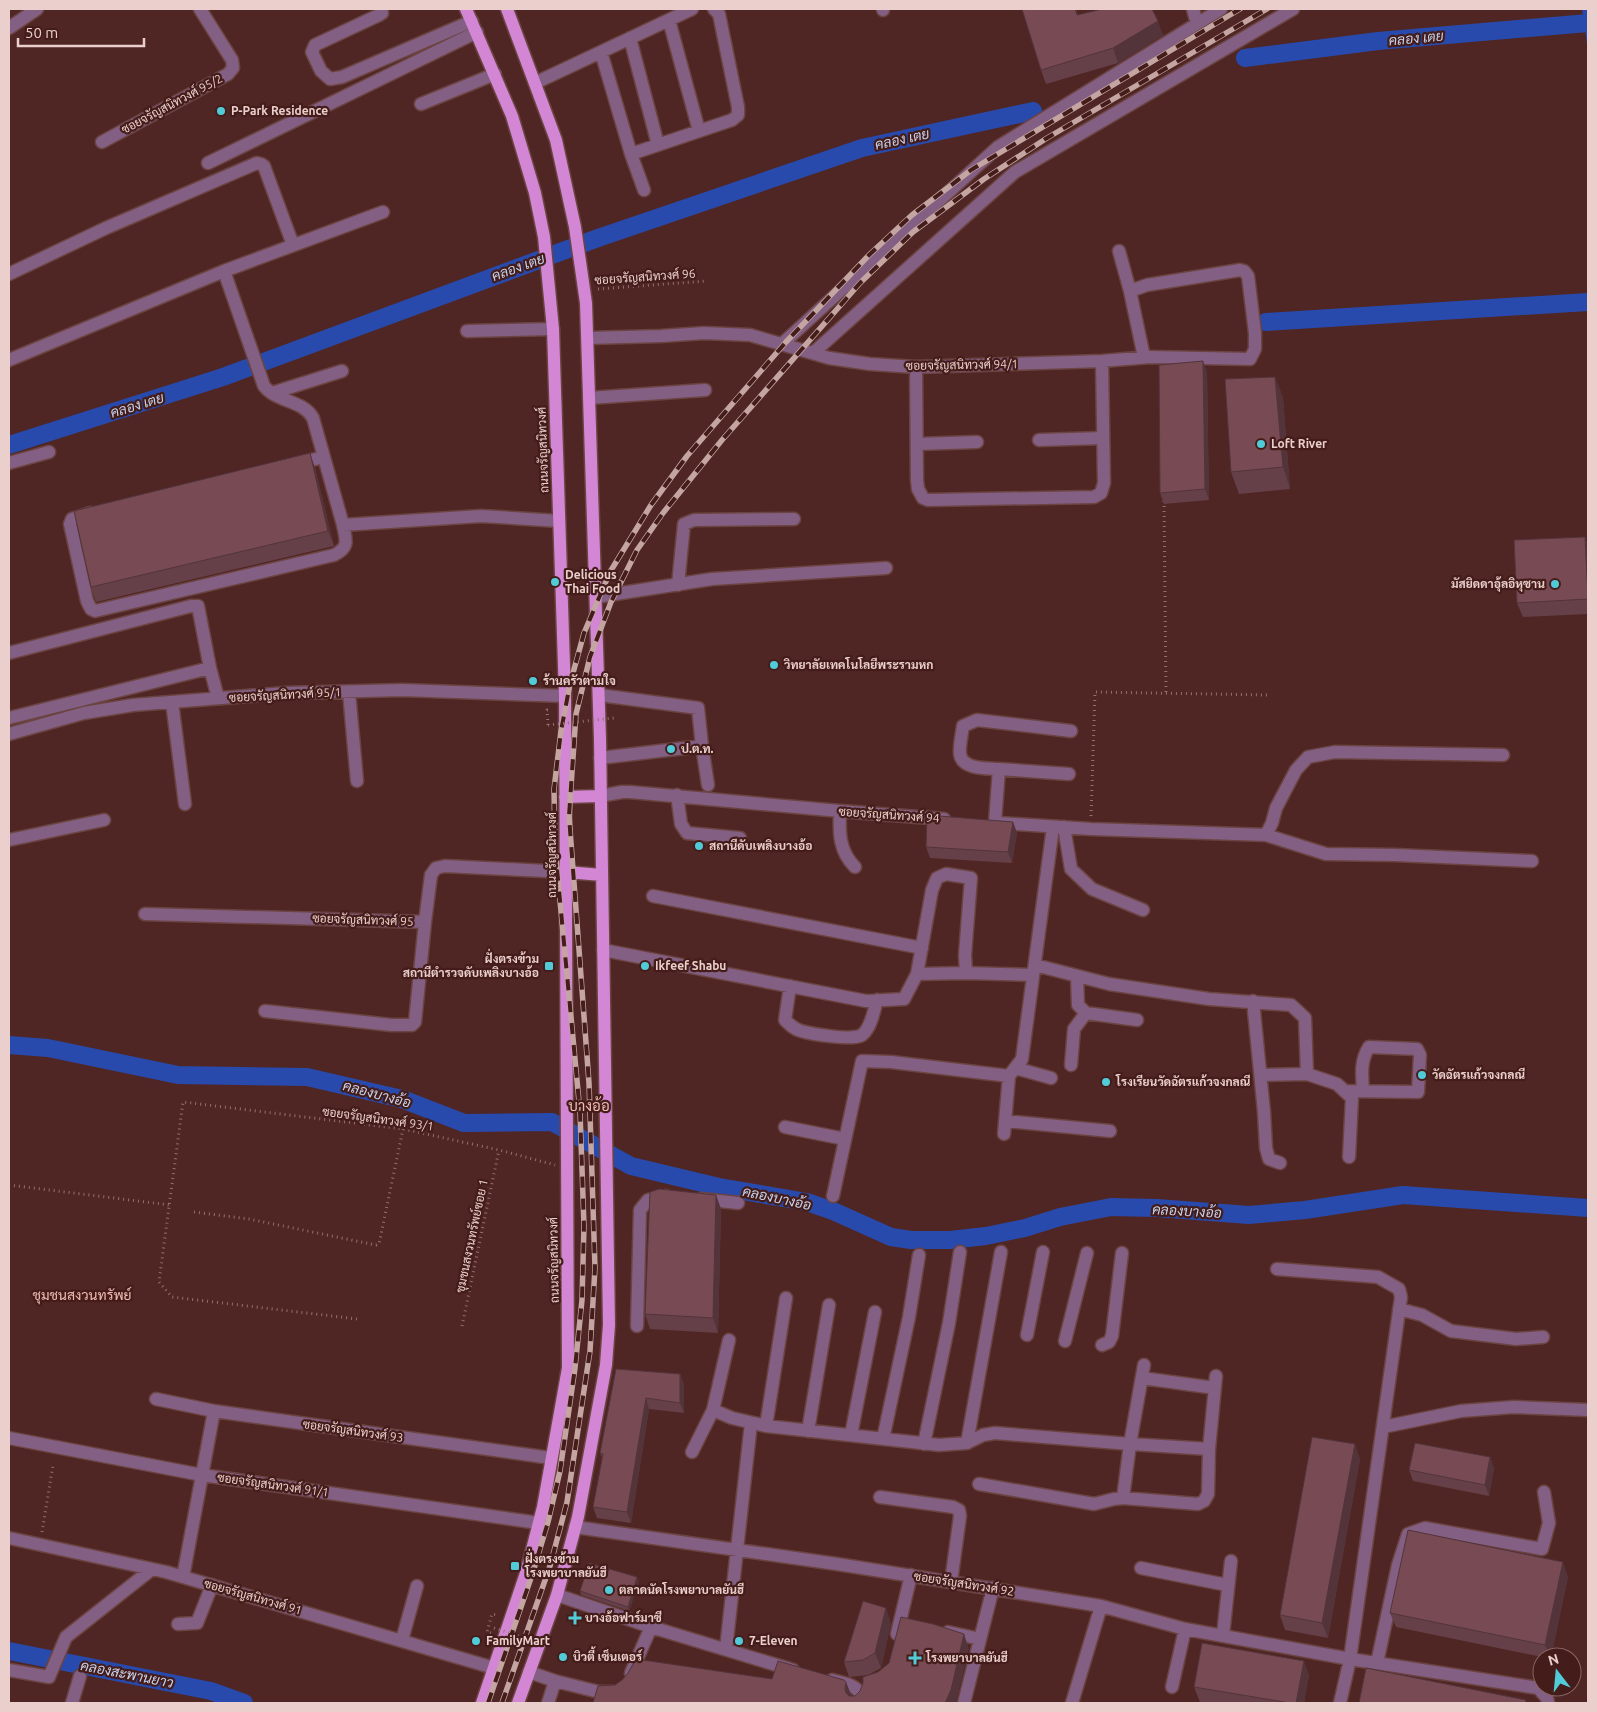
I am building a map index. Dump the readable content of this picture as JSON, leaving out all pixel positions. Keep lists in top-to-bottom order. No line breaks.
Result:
{"streets":{"main road":["ถนนจรัญสนิทวงศ์"],"street":["ซอยจรัญสนิทวงศ์ 95/2","ซอยจรัญสนิทวงศ์ 94/1","ซอยจรัญสนิทวงศ์ 95/1","ซอยจรัญสนิทวงศ์ 94","ซอยจรัญสนิทวงศ์ 95","ซอยจรัญสนิทวงศ์ 93","ซอยจรัญสนิทวงศ์ 91/1","ซอยจรัญสนิทวงศ์ 92","ซอยจรัญสนิทวงศ์ 91"],"path":["ซอยจรัญสนิทวงศ์ 96","ซอยจรัญสนิทวงศ์ 93/1","ชุมชนสงวนทรัพย์ซอย 1"]},"crossings":[["ถนนจรัญสนิทวงศ์","ซอยจรัญสนิทวงศ์ 95/1"],["ถนนจรัญสนิทวงศ์","ซอยจรัญสนิทวงศ์ 95"],["ถนนจรัญสนิทวงศ์","ซอยจรัญสนิทวงศ์ 93/1"],["ถนนจรัญสนิทวงศ์","ซอยจรัญสนิทวงศ์ 93"],["ถนนจรัญสนิทวงศ์","ซอยจรัญสนิทวงศ์ 91/1"],["ถนนจรัญสนิทวงศ์","ซอยจรัญสนิทวงศ์ 91"],["ซอยจรัญสนิทวงศ์ 93/1","ชุมชนสงวนทรัพย์ซอย 1"]],"districts":["บางอ้อ","ชุมชนสงวนทรัพย์"],"water":["คลอง เตย","คลองบางอ้อ","คลองสะพานยาว"],"places":{"other":["P-Park Residence","Loft River","Delicious Thai Food","มัสยิดดาอุ้ลอิหุซาน","วิทยาลัยเทคโนโลยีพระรามหก","ร้านครัวตามใจ","ป.ต.ท.","สถานีดับเพลิงบางอ้อ","Ikfeef Shabu","วัดฉัตรแก้วจงกลณี","โรงเรียนวัดฉัตรแก้วจงกลณี","ตลาดนัดโรงพยาบาลยันฮี","FamilyMart","7-Eleven","บิวตี้ เซ็นเตอร์"],"transit":["ฝั่งตรงข้าม สถานีตำรวจดับเพลิงบางอ้อ","ฝั่งตรงข้าม โรงพยาบาลยันฮี"],"health":["บางอ้อฟาร์มาซี","โรงพยาบาลยันฮี"]},"scale_bar":"50 m","north":"top"}
